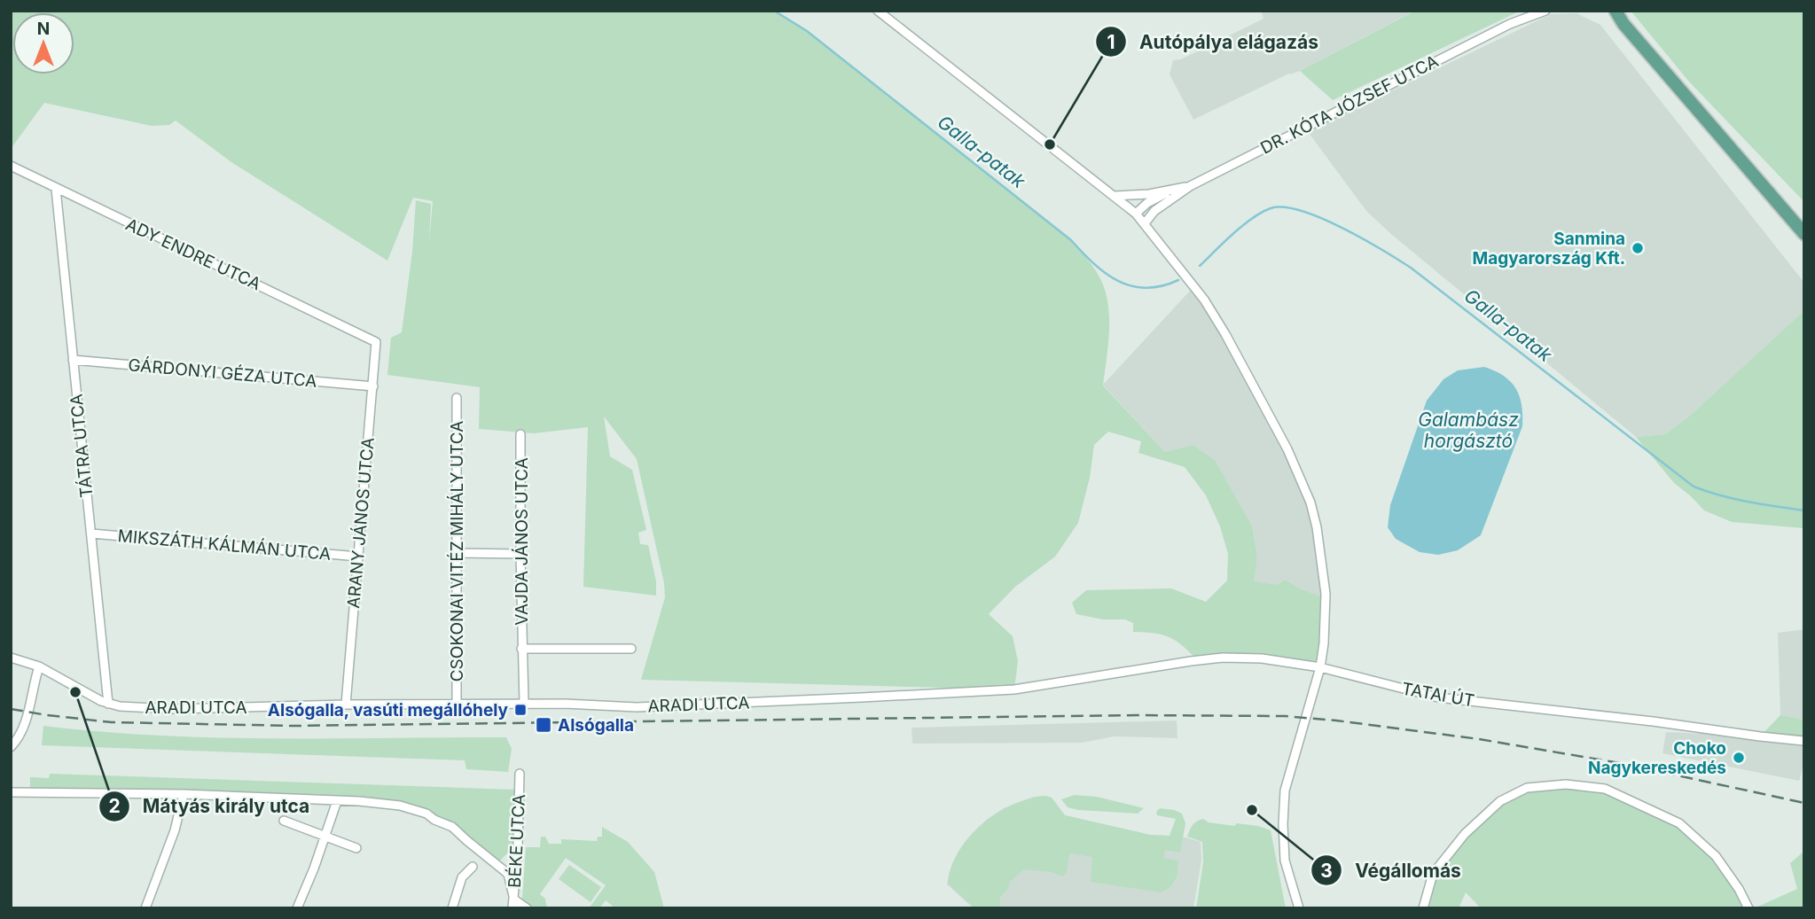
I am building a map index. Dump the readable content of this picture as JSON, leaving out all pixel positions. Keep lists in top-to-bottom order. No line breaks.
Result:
{"streets":{"street":["DR. KÓTA JÓZSEF UTCA","ADY ENDRE UTCA","GÁRDONYI GÉZA UTCA","TÁTRA UTCA","ARANY JÁNOS UTCA","VAJDA JÁNOS UTCA","MIKSZÁTH KÁLMÁN UTCA","CSOKONAI VITÉZ MIHÁLY UTCA","TATAI ÚT","ARADI UTCA","BÉKE UTCA"]},"crossings":[["ADY ENDRE UTCA","TÁTRA UTCA"],["ADY ENDRE UTCA","ARANY JÁNOS UTCA"],["GÁRDONYI GÉZA UTCA","TÁTRA UTCA"],["GÁRDONYI GÉZA UTCA","ARANY JÁNOS UTCA"],["TÁTRA UTCA","MIKSZÁTH KÁLMÁN UTCA"],["TÁTRA UTCA","ARADI UTCA"],["ARANY JÁNOS UTCA","MIKSZÁTH KÁLMÁN UTCA"],["ARANY JÁNOS UTCA","ARADI UTCA"],["VAJDA JÁNOS UTCA","ARADI UTCA"],["CSOKONAI VITÉZ MIHÁLY UTCA","ARADI UTCA"],["TATAI ÚT","ARADI UTCA"]],"water":["Galla-patak","Galambász horgásztó"],"places":{"other":["Autópálya elágazás","Sanmina Magyarország Kft.","Mátyás király utca","Choko Nagykereskedés","Végállomás"],"transit":["Alsógalla, vasúti megállóhely","Alsógalla"]},"north":"top"}
